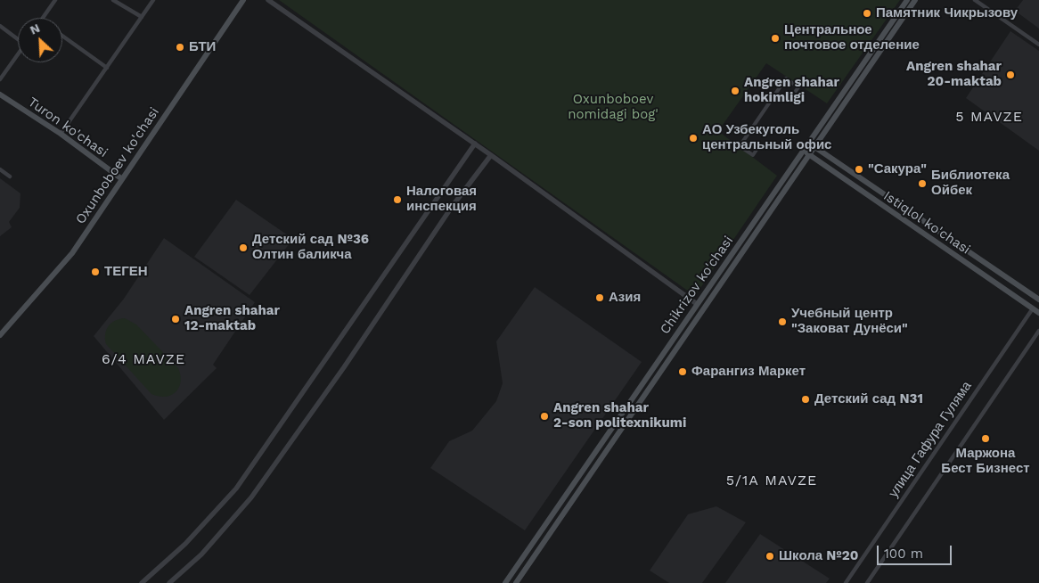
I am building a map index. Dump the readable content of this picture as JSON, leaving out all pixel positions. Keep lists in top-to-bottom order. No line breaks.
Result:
{"streets":{"main road":["Turon ko'chasi","Oxunboboev ko'chasi","Istiqlol ko'chasi","Chikrizov ko'chasi"],"street":["улица Гафура Гуляма"]},"crossings":[["Turon ko'chasi","Oxunboboev ko'chasi"],["Istiqlol ko'chasi","Chikrizov ko'chasi"],["Istiqlol ko'chasi","улица Гафура Гуляма"]],"districts":["5 MAVZE","6/4 MAVZE","5/1A MAVZE"],"parks":["Oxunboboev nomidagi bog'"],"places":["Памятник Чикрызову","Центральное почтовое отделение","БТИ","Angren shahar 20-maktab","Angren shahar hokimligi","АО Узбекуголь центральный офис","\"Сакура\"","Библиотека Ойбек","Налоговая инспекция","Детский сад №36 Олтин баликча","ТЕГЕН","Азия","Angren shahar 12-maktab","Учебный центр \"Заковат Дунёси\"","Фарангиз Маркет","Детский сад N31","Angren shahar 2-son politexnikumi","Маржона Бест Бизнест","Школа №20"],"scale_bar":"100 m","north":"top left"}
